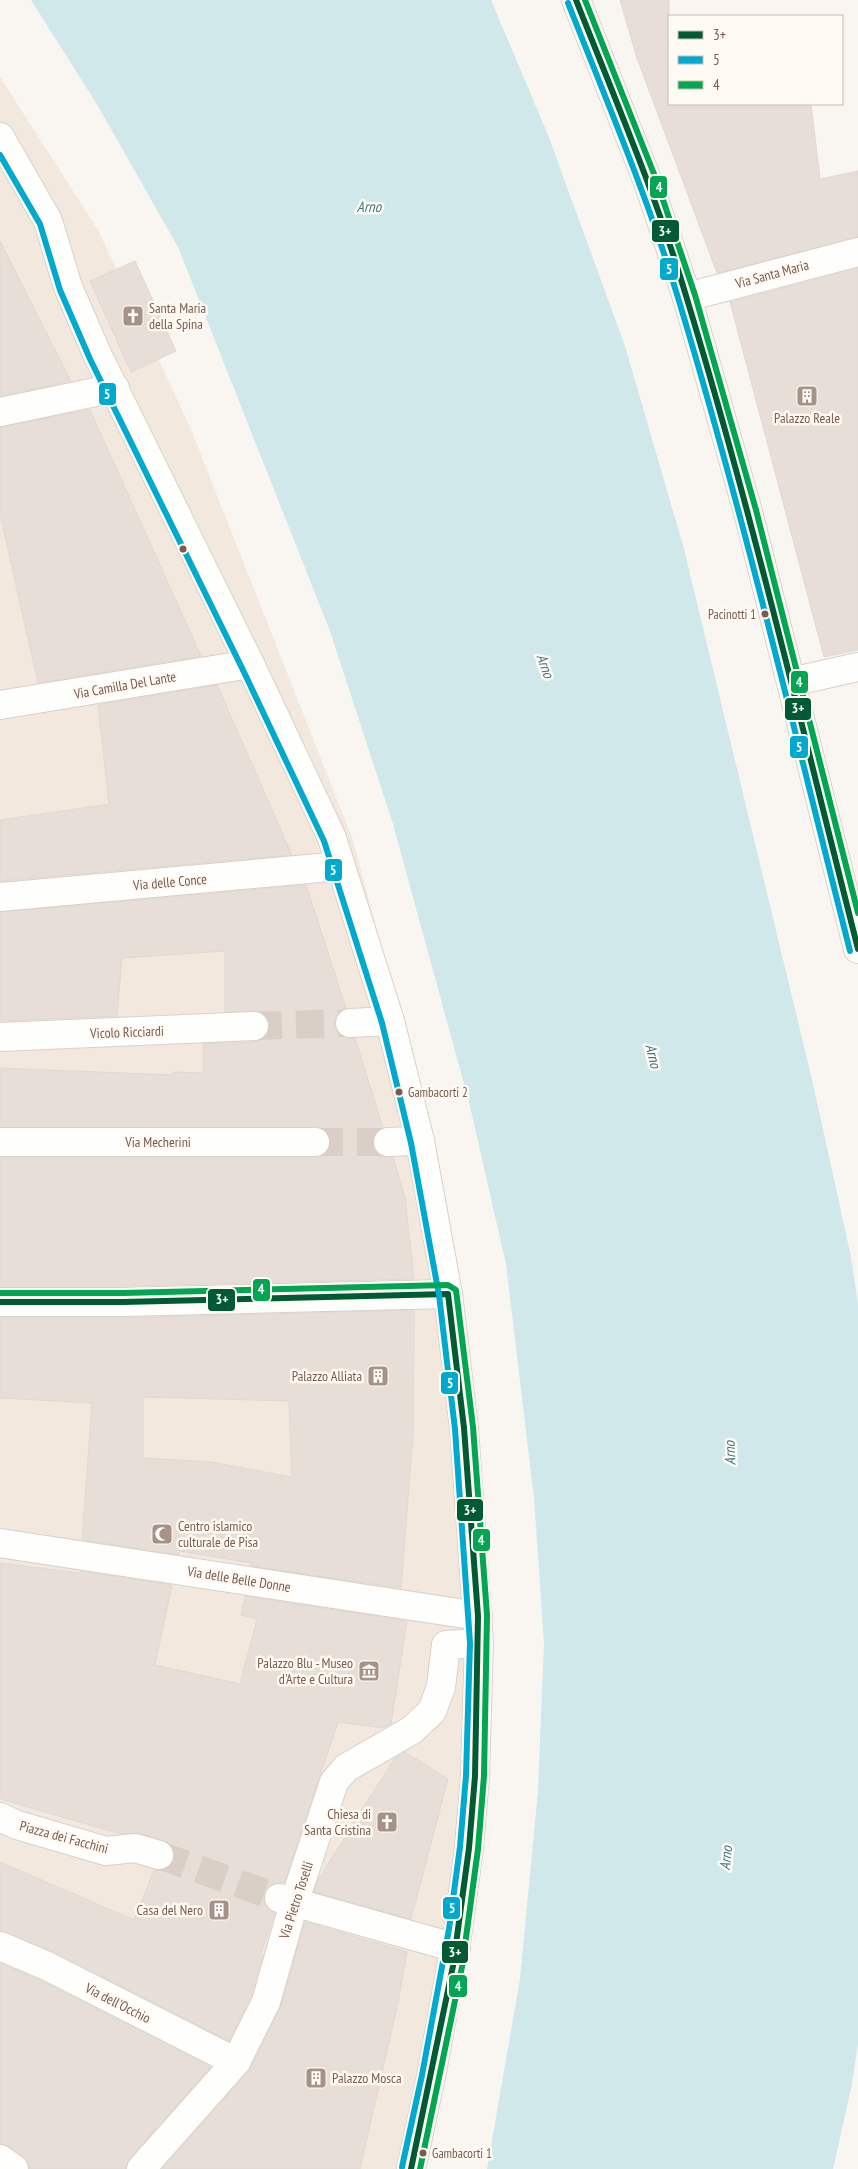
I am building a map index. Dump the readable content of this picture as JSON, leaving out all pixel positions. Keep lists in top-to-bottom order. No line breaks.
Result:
{"streets":{"street":["Via Santa Maria","Via Camilla Del Lante","Via delle Conce","Vicolo Ricciardi","Via Mecherini","Via delle Belle Donne","Piazza dei Facchini","Via Pietro Toselli","Via dell'Occhio"]},"crossings":[["Via Pietro Toselli","Via dell'Occhio"]],"water":["Arno"],"places":{"church":["Santa Maria della Spina","Chiesa di Santa Cristina"],"building":["Palazzo Reale","Palazzo Alliata","Casa del Nero","Palazzo Mosca"],"other":["Pacinotti 1","Gambacorti 2","Gambacorti 1"],"mosque":["Centro islamico culturale de Pisa"],"museum":["Palazzo Blu - Museo d'Arte e Cultura"]},"lines":["transit line 3+","transit line 4","transit line 5"],"legend":["3+","5","4"]}
